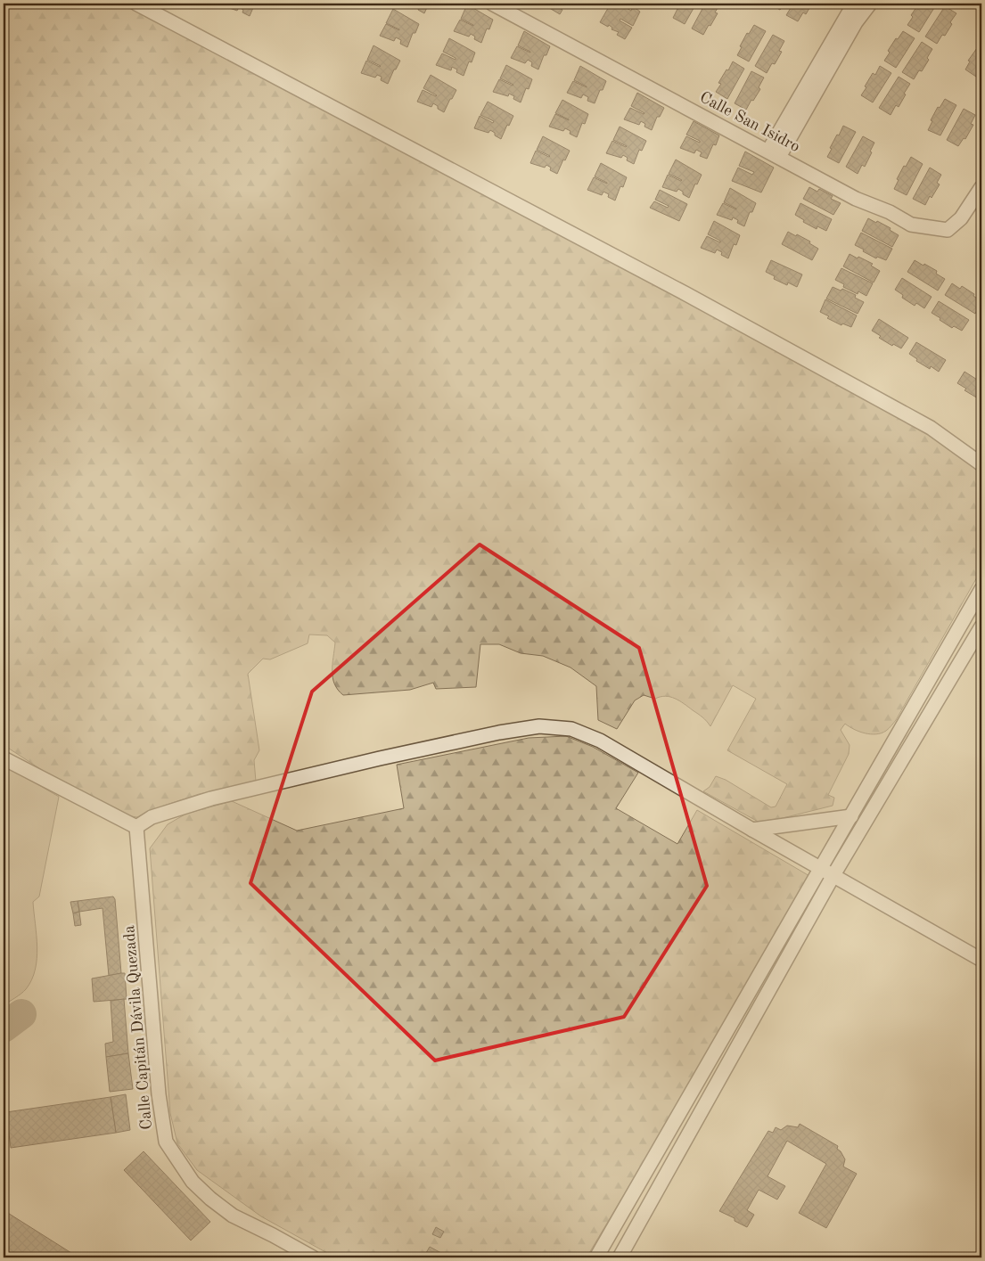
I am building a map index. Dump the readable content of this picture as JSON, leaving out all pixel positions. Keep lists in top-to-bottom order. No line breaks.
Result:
{"streets":{"street":["Calle San Isidro","Calle Capitán Dávila Quezada"]}}
